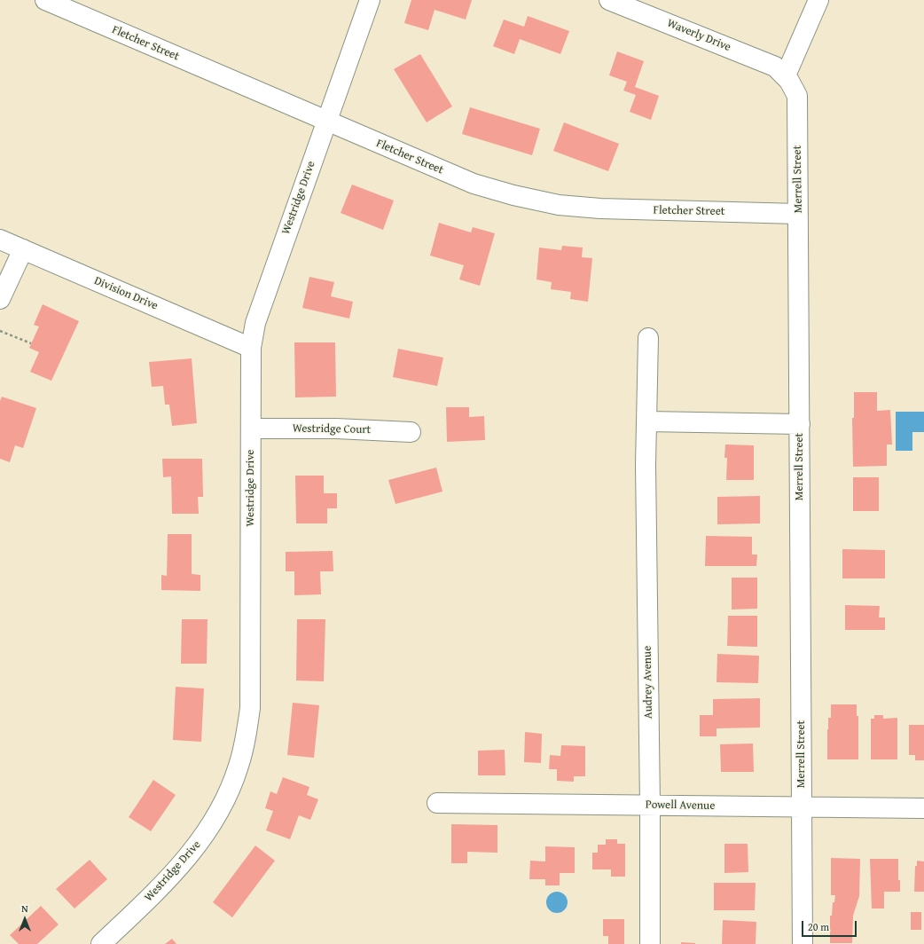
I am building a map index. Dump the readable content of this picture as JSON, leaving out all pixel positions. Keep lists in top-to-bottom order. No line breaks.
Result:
{"streets":{"street":["Waverly Drive","Fletcher Street","Merrell Street","Westridge Drive","Division Drive","Westridge Court","Audrey Avenue","Powell Avenue"]},"crossings":[["Waverly Drive","Merrell Street"],["Fletcher Street","Merrell Street"],["Fletcher Street","Westridge Drive"],["Merrell Street","Powell Avenue"],["Westridge Drive","Division Drive"],["Westridge Drive","Westridge Court"],["Audrey Avenue","Powell Avenue"]],"scale_bar":"20 m","north":"top"}
